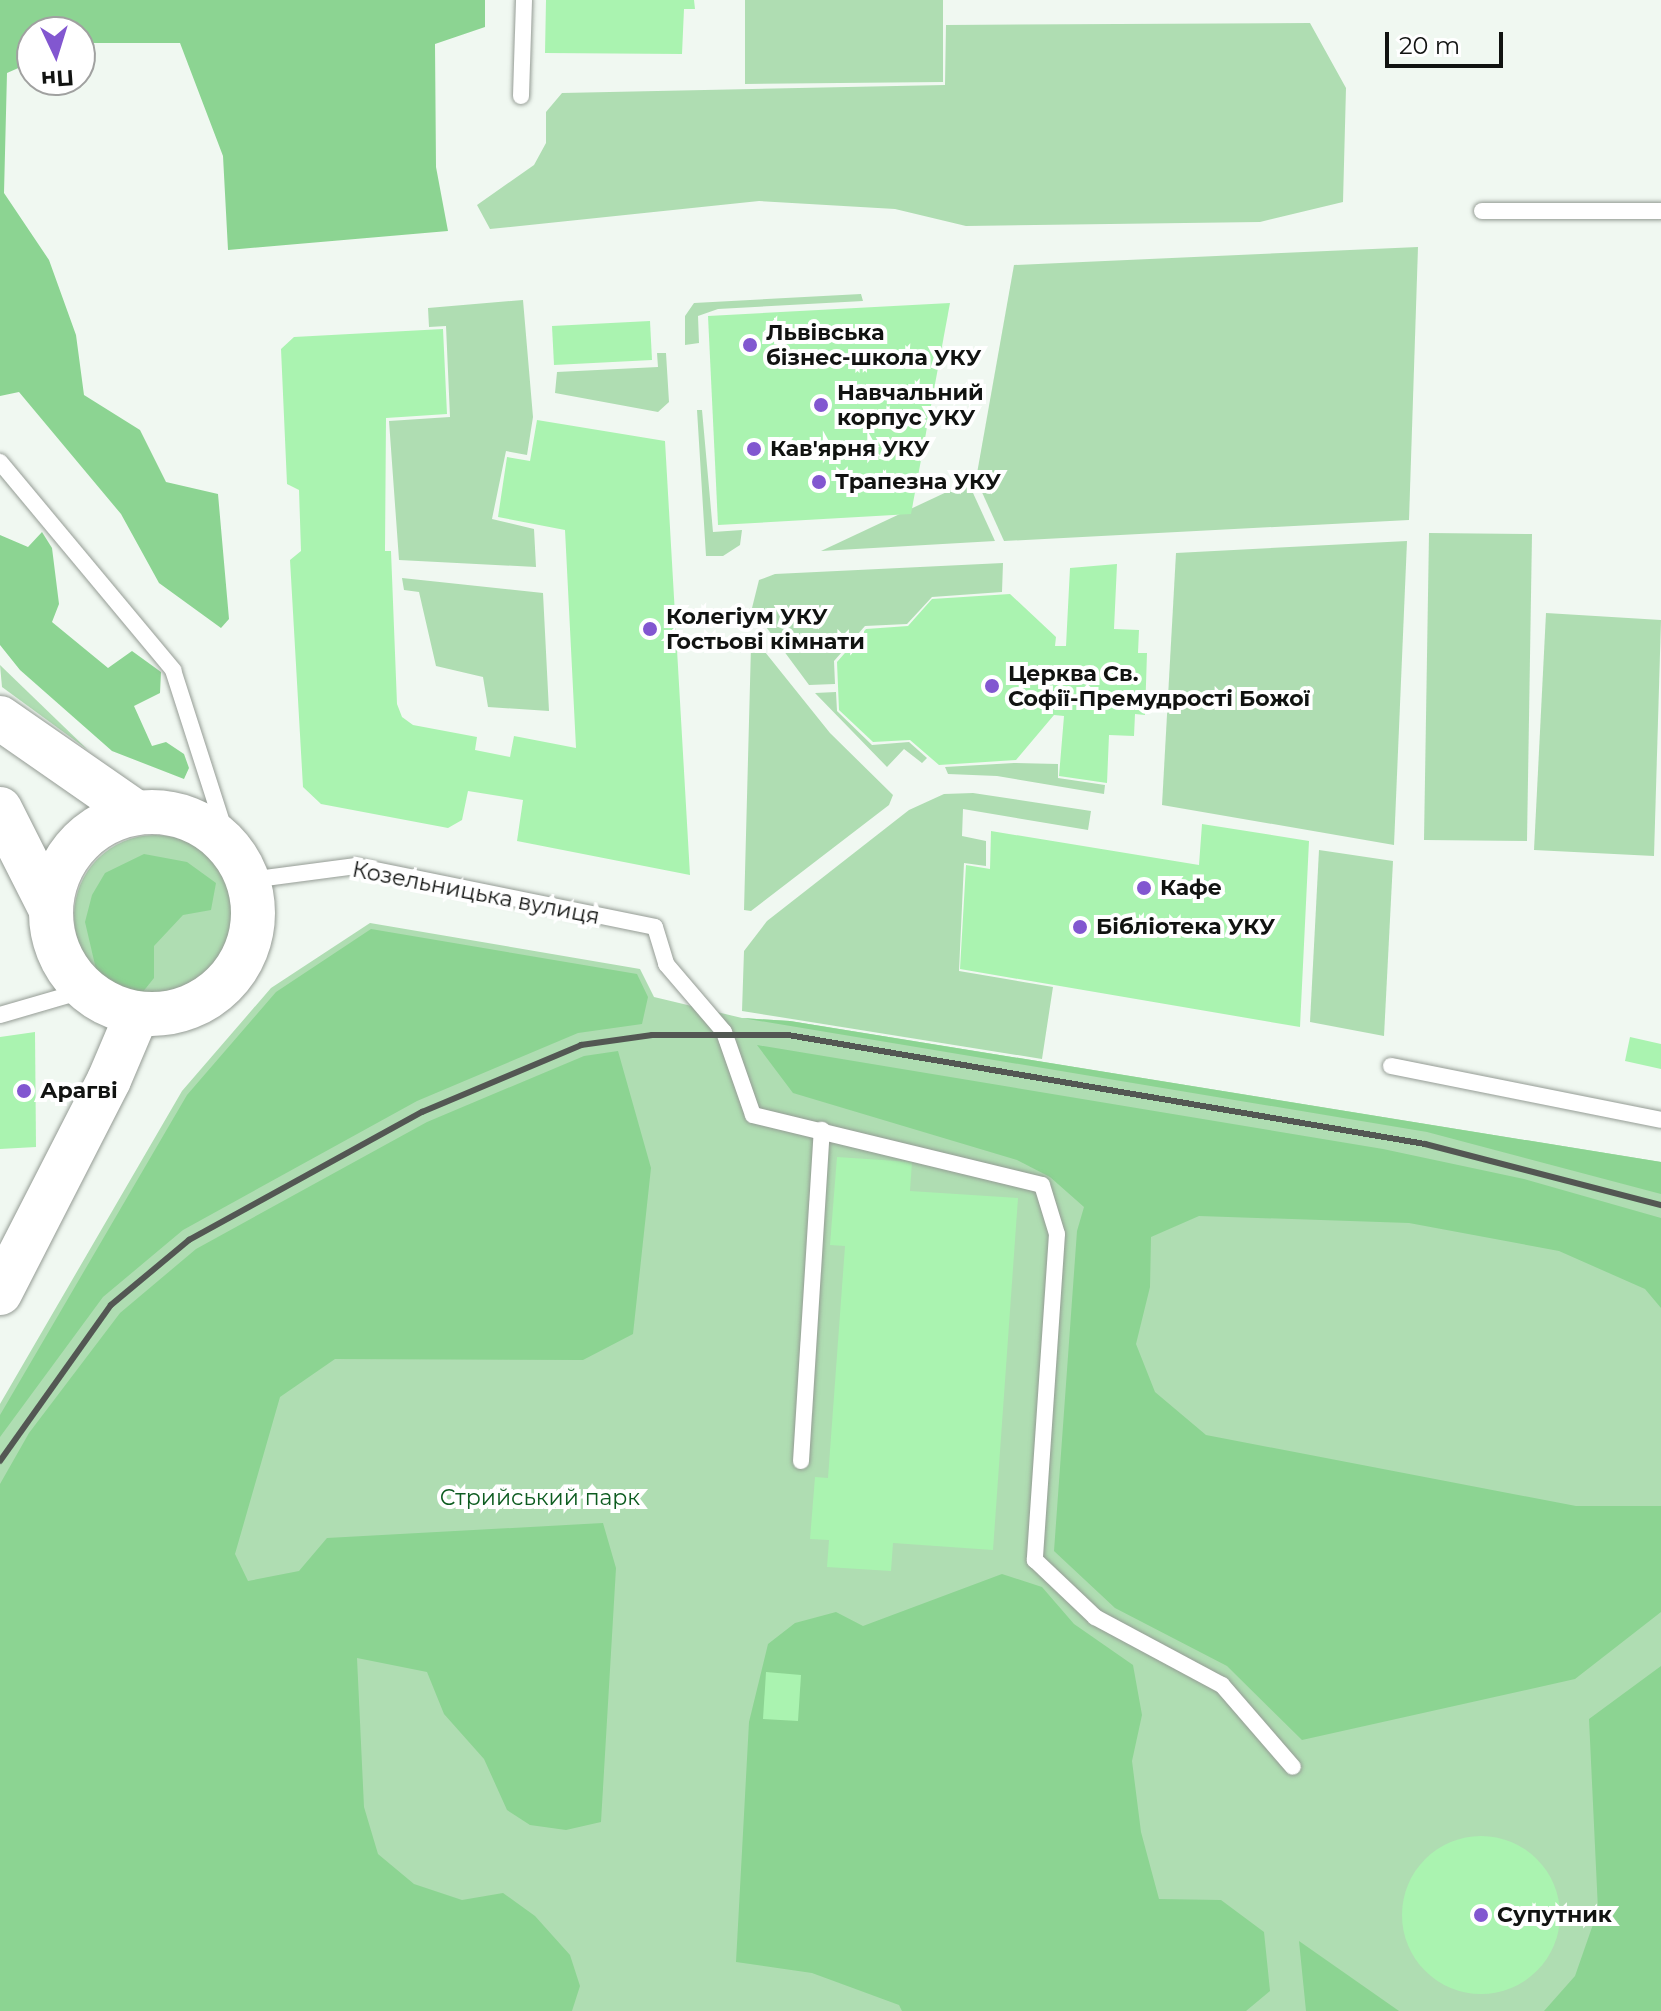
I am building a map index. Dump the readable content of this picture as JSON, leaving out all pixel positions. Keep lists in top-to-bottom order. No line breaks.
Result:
{"streets":{"lane":["Козельницька вулиця"]},"parks":["Стрийський парк"],"places":["Львівська бізнес-школа УКУ","Навчальний корпус УКУ","Кав'ярня УКУ","Трапезна УКУ","Колегіум УКУ Гостьові кімнати","Церква Св. Софії-Премудрості Божої","Кафе","Бібліотека УКУ","Арагві","Супутник"],"scale_bar":"20 m","north":"bottom"}
